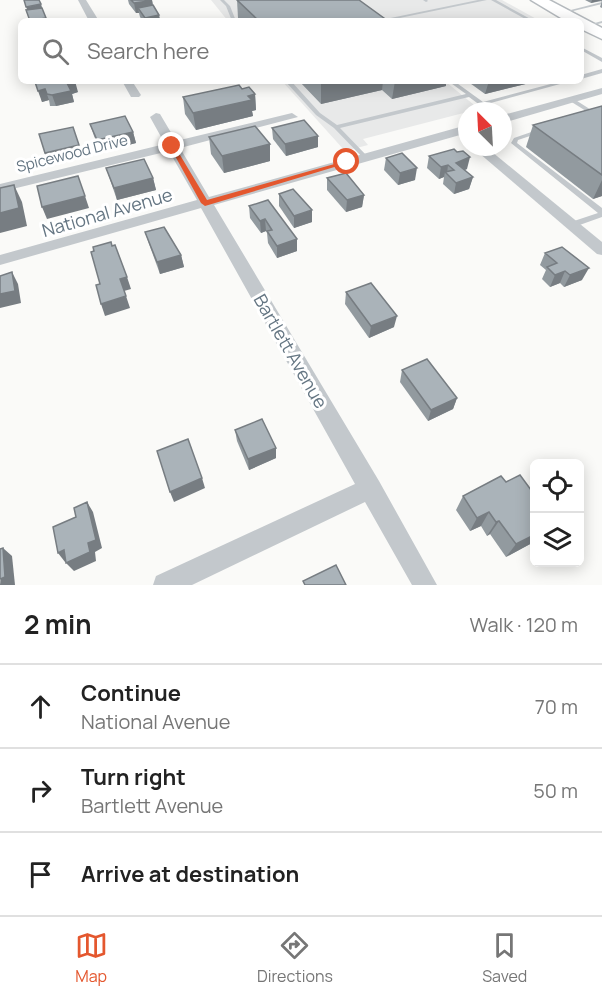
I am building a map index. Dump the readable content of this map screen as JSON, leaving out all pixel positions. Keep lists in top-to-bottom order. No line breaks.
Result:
{"streets":{"street":["Spicewood Drive","National Avenue","Bartlett Avenue"]},"crossings":[["Spicewood Drive","Bartlett Avenue"],["National Avenue","Bartlett Avenue"]],"north":"top left","page":{"search":"Search here","heading":["2 min","Walk · 120 m"],"list":[["Continue","National Avenue","70 m"],["Turn right","Bartlett Avenue","50 m"],"Arrive at destination"],"nav":["Map","Directions","Saved"]}}
